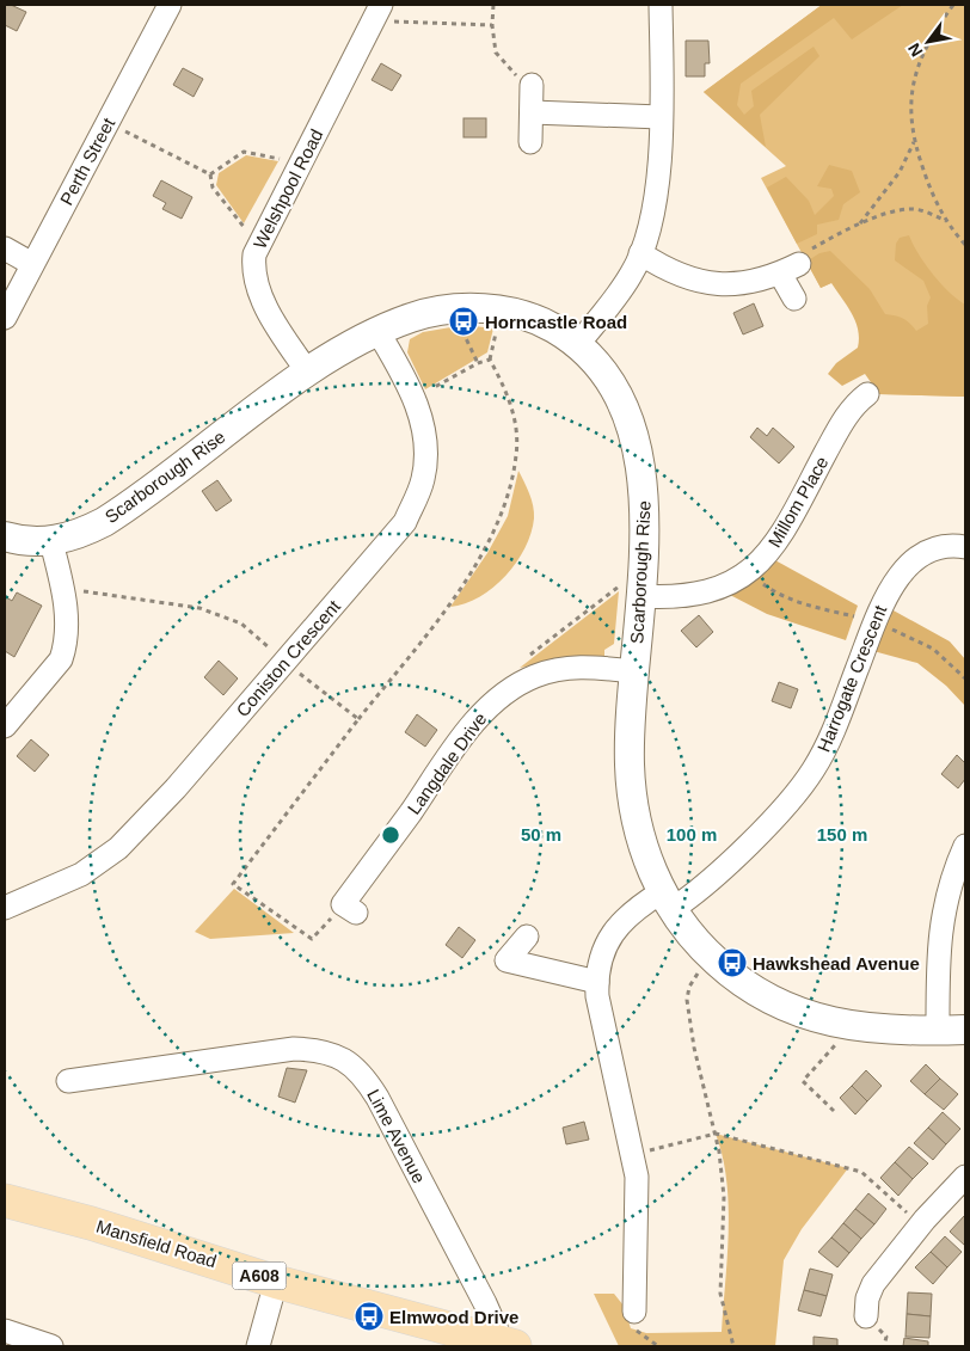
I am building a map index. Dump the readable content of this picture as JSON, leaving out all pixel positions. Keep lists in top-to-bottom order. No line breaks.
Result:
{"streets":{"main road":["Mansfield Road","A608"],"street":["Perth Street","Welshpool Road","Scarborough Rise","Millom Place","Coniston Crescent","Harrogate Crescent","Langdale Drive","Lime Avenue"]},"crossings":[["Welshpool Road","Scarborough Rise"],["Scarborough Rise","Millom Place"],["Scarborough Rise","Coniston Crescent"],["Scarborough Rise","Harrogate Crescent"],["Scarborough Rise","Langdale Drive"],["Lime Avenue","Mansfield Road"]],"places":{"bus stop":["Horncastle Road","Hawkshead Avenue","Elmwood Drive"]},"north":"bottom left","rings":["50 m","100 m","150 m"]}
